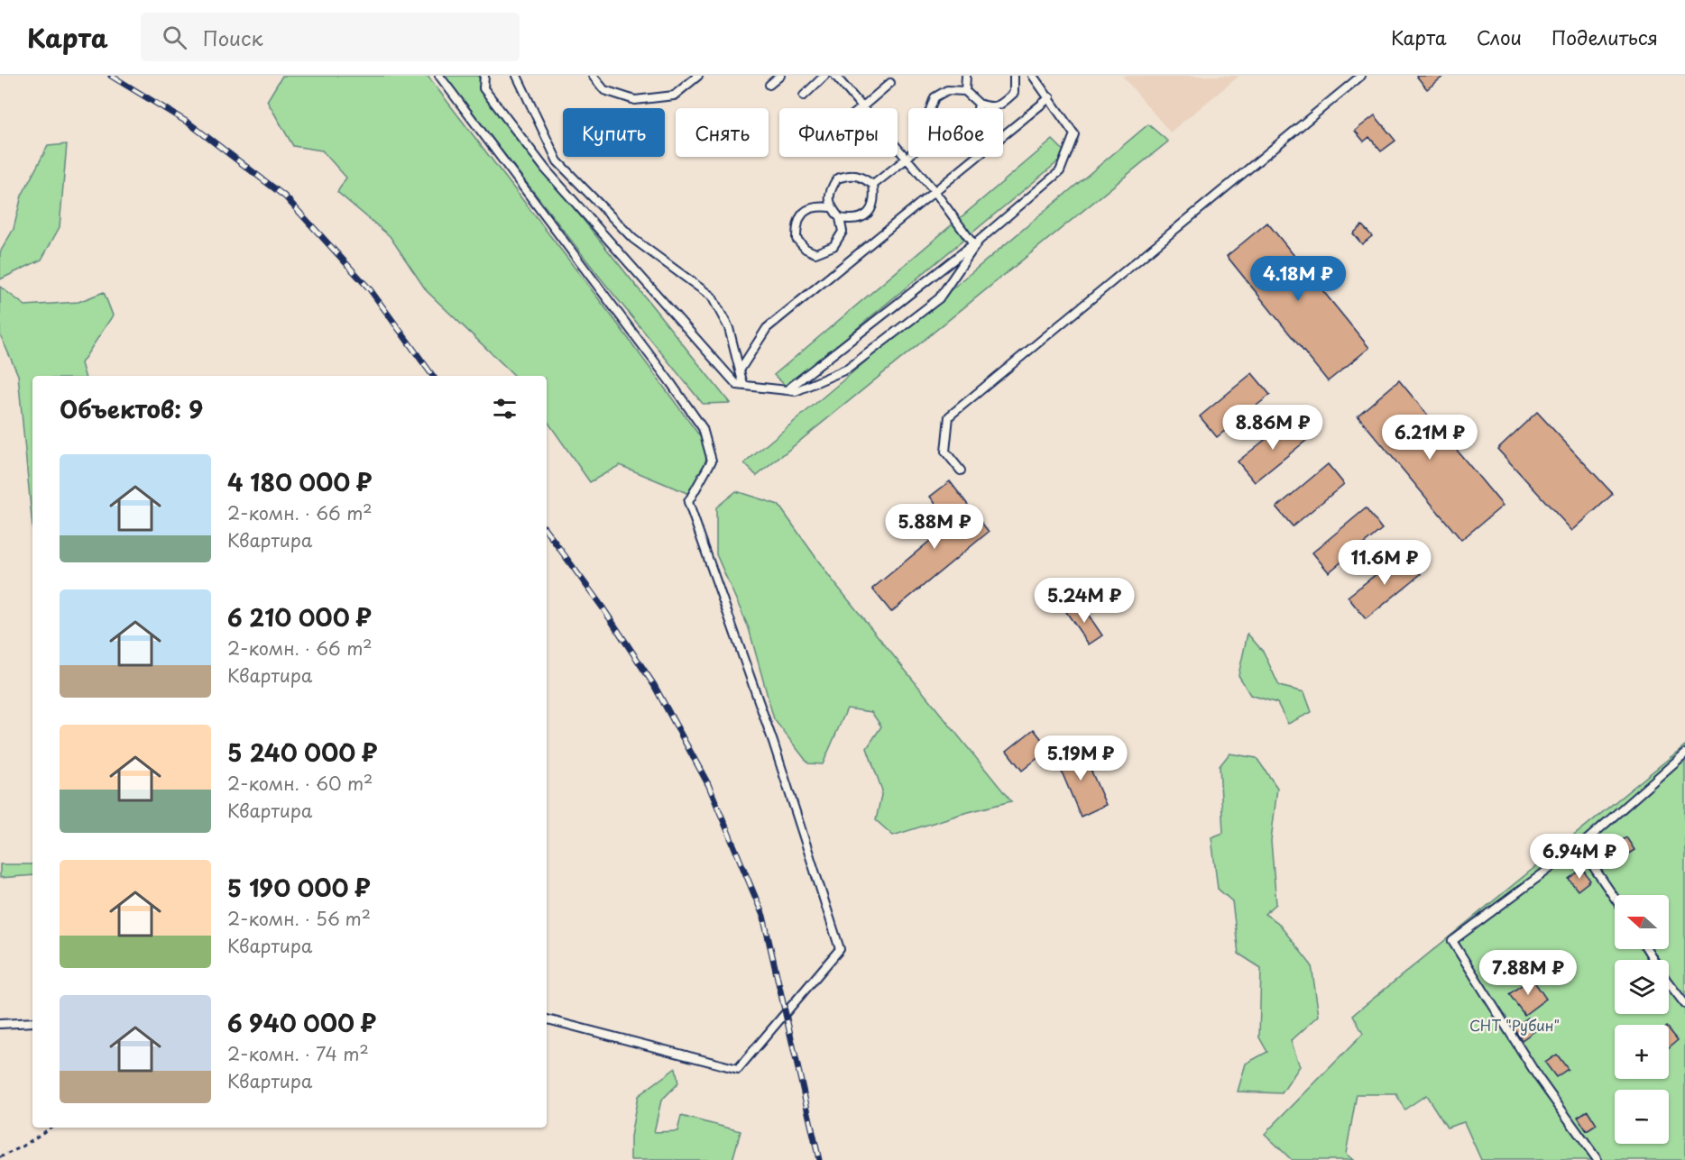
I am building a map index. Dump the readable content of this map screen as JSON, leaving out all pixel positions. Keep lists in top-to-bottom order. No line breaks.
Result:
{"parks":["СНТ \"Рубин\""],"north":"left","page":{"header":"Карта","search":"Поиск","nav":["Карта","Слои","Поделиться"],"chip":["Купить","Снять","Фильтры","Новое"],"price":["4.18M ₽","8.86M ₽","6.21M ₽","5.88M ₽","11.6M ₽","5.24M ₽","5.19M ₽","6.94M ₽","7.88M ₽"],"heading":"Объектов: 9","list":[{"name":"4 180 000 ₽","note":"2-комн. · 66 m² · Квартира"},{"name":"6 210 000 ₽","note":"2-комн. · 66 m² · Квартира"},{"name":"5 240 000 ₽","note":"2-комн. · 60 m² · Квартира"},{"name":"5 190 000 ₽","note":"2-комн. · 56 m² · Квартира"},{"name":"6 940 000 ₽","note":"2-комн. · 74 m² · Квартира"}],"map_buttons":["+","−"]}}
